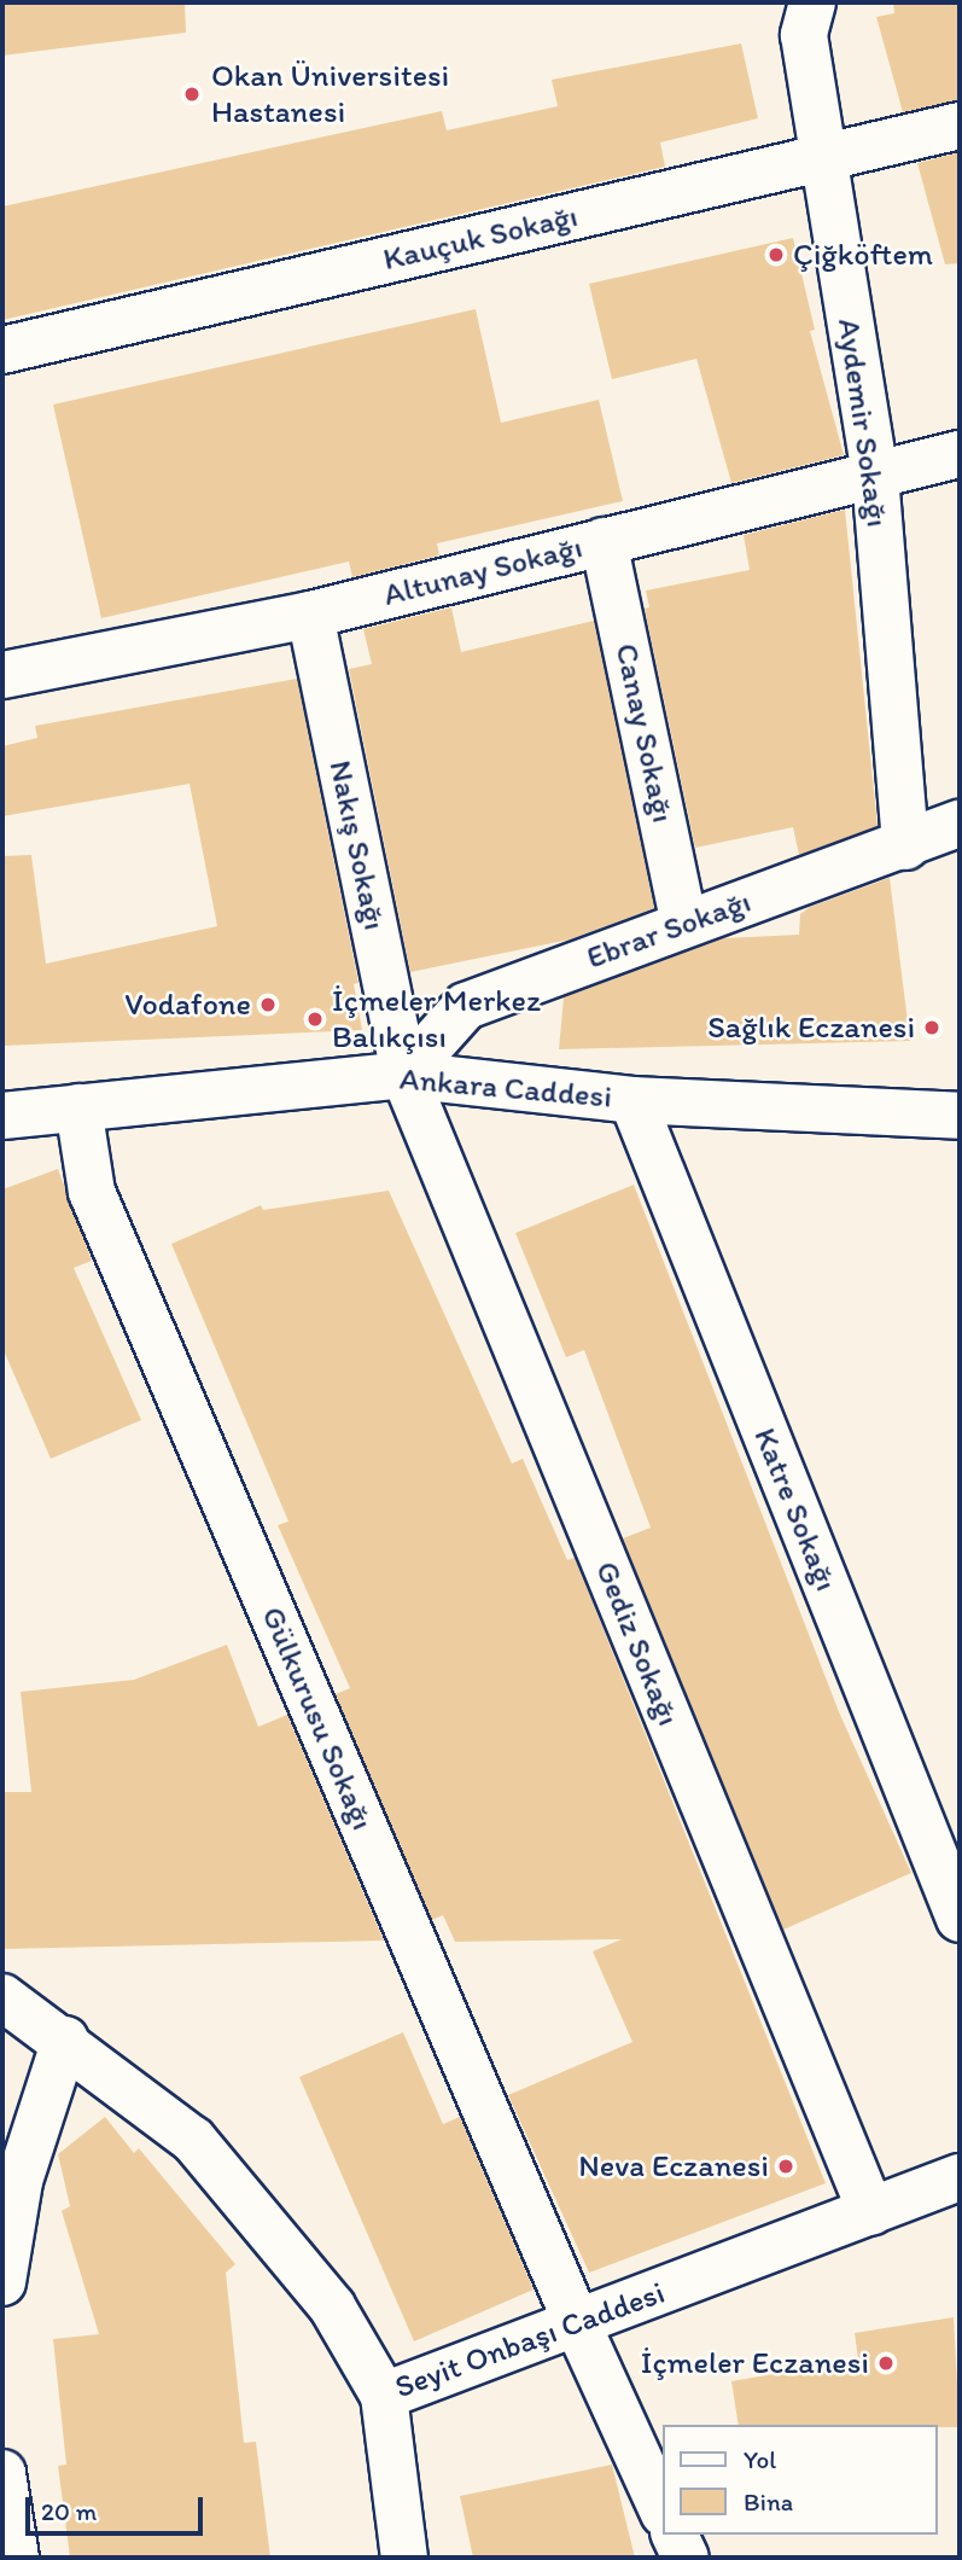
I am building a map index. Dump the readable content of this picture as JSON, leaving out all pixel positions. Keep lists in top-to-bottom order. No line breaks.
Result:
{"streets":{"street":["Kauçuk Sokağı","Aydemir Sokağı","Altunay Sokağı","Canay Sokağı","Nakış Sokağı","Ebrar Sokağı","Ankara Caddesi","Katre Sokağı","Gediz Sokağı","Gülkurusu Sokağı","Seyit Onbaşı Caddesi"]},"crossings":[["Kauçuk Sokağı","Aydemir Sokağı"],["Aydemir Sokağı","Altunay Sokağı"],["Aydemir Sokağı","Ebrar Sokağı"],["Altunay Sokağı","Canay Sokağı"],["Altunay Sokağı","Nakış Sokağı"],["Canay Sokağı","Ebrar Sokağı"],["Nakış Sokağı","Ebrar Sokağı"],["Nakış Sokağı","Ankara Caddesi"],["Nakış Sokağı","Gediz Sokağı"],["Ebrar Sokağı","Ankara Caddesi"],["Ebrar Sokağı","Gediz Sokağı"],["Ankara Caddesi","Katre Sokağı"],["Ankara Caddesi","Gediz Sokağı"],["Ankara Caddesi","Gülkurusu Sokağı"],["Gediz Sokağı","Seyit Onbaşı Caddesi"],["Gülkurusu Sokağı","Seyit Onbaşı Caddesi"]],"places":["Okan Üniversitesi Hastanesi","Çiğköftem","Vodafone","İçmeler Merkez Balıkçısı","Sağlık Eczanesi","Neva Eczanesi","İçmeler Eczanesi"],"legend":["Yol","Bina"],"scale_bar":"20 m"}
